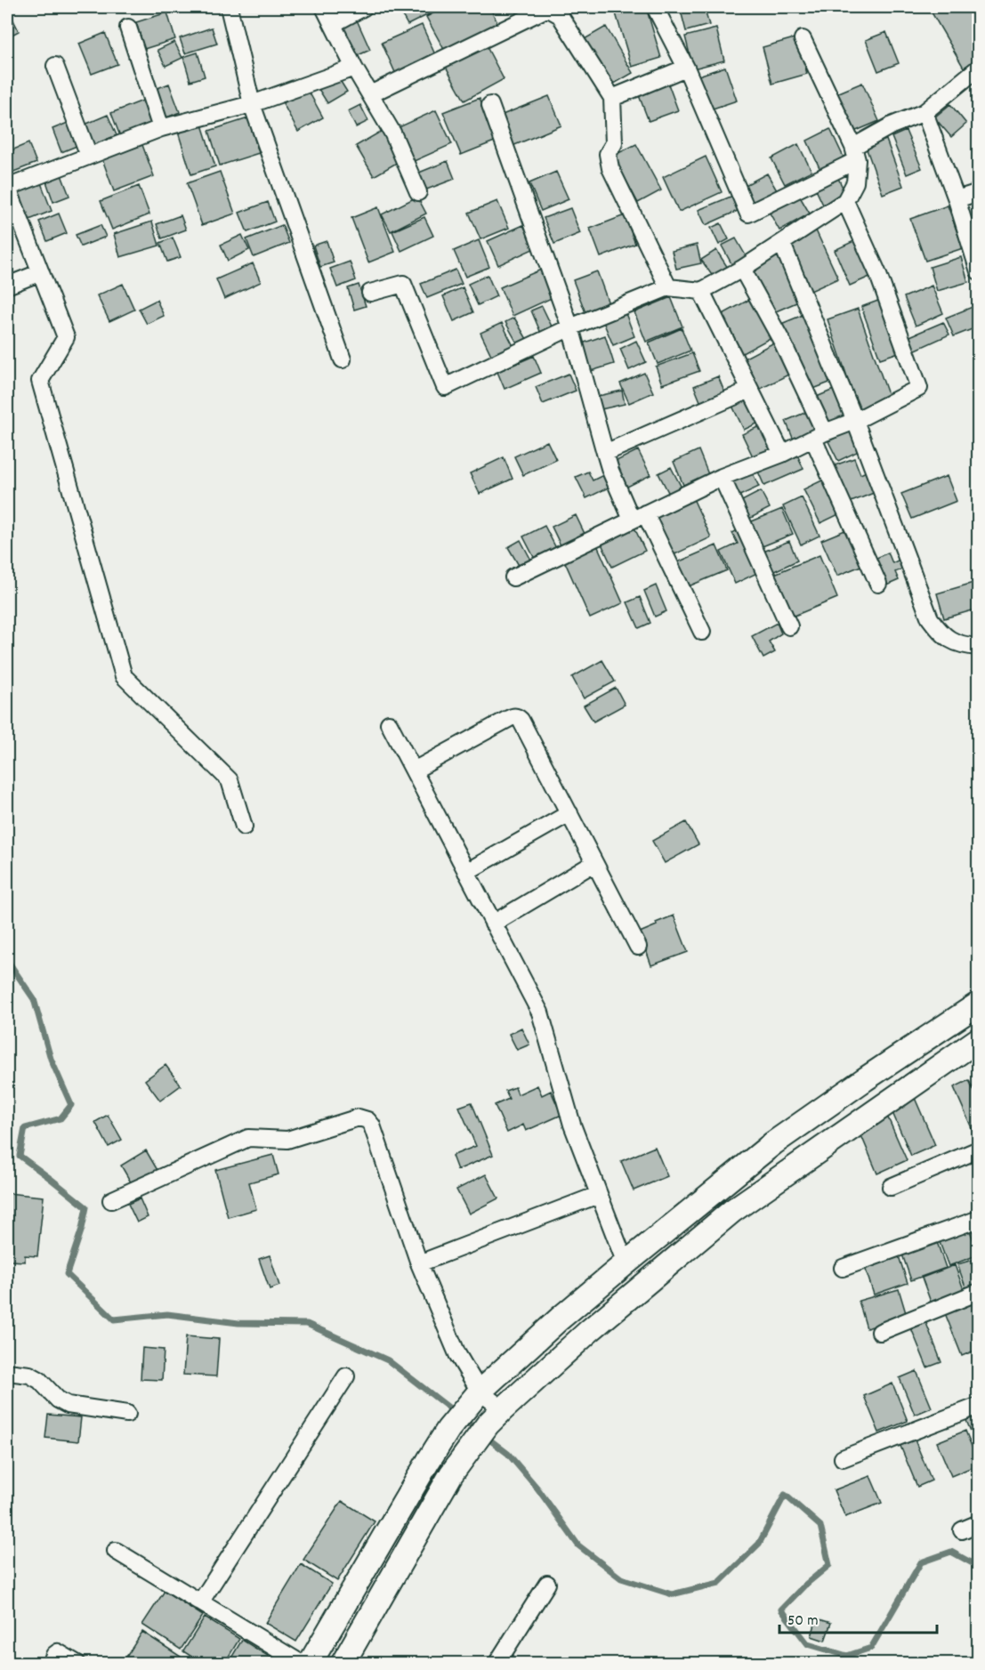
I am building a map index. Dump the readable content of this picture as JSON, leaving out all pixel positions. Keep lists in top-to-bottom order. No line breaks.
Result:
{"scale_bar":"50 m"}
